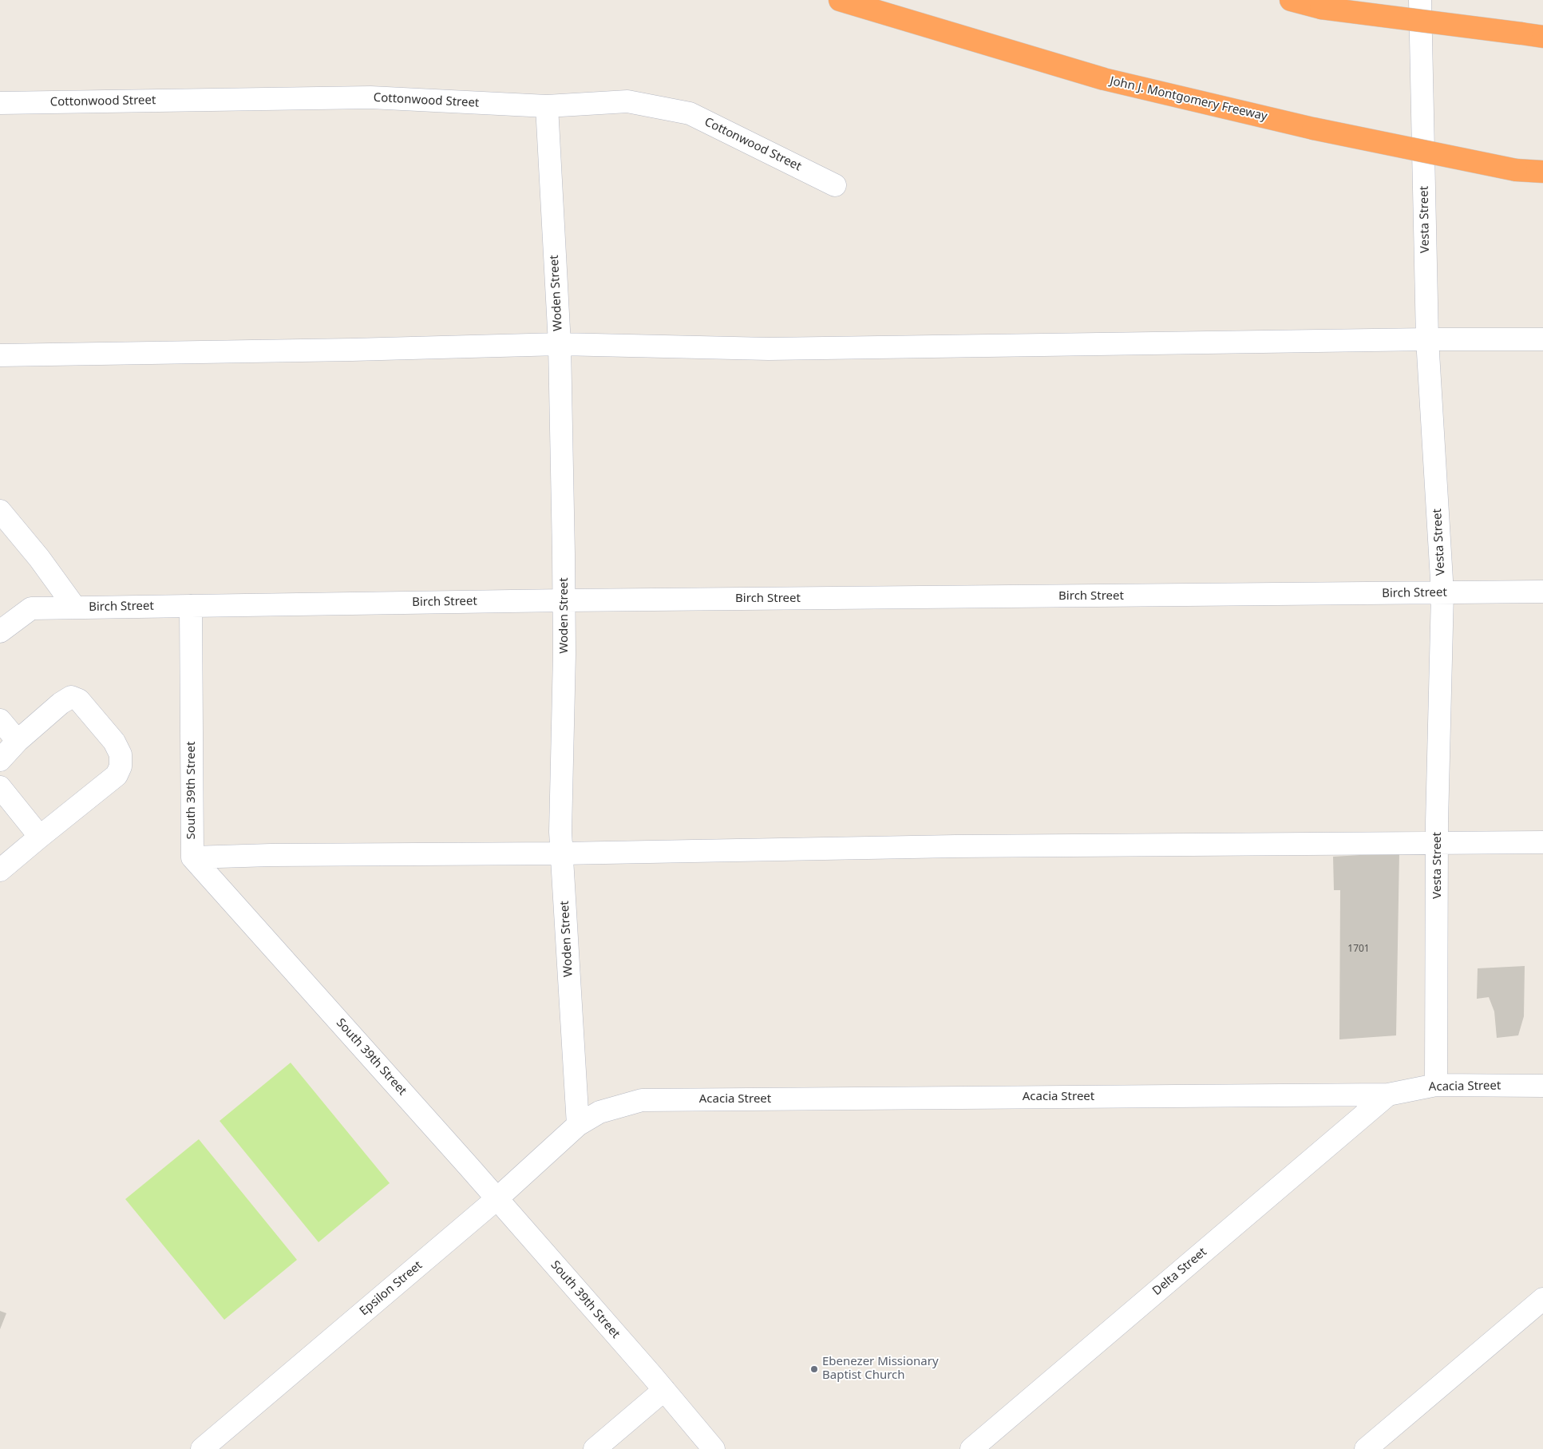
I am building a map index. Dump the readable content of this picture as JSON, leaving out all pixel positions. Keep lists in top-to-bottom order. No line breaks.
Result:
{"streets":{"highway":["John J. Montgomery Freeway"],"street":["Cottonwood Street","Vesta Street","Woden Street","Birch Street","South 39th Street","Acacia Street","Delta Street","Epsilon Street"]},"crossings":[["Cottonwood Street","Woden Street"],["Vesta Street","Birch Street"],["Vesta Street","Acacia Street"],["Woden Street","Birch Street"],["Woden Street","Acacia Street"],["Woden Street","Epsilon Street"],["Birch Street","South 39th Street"],["South 39th Street","Epsilon Street"],["Acacia Street","Delta Street"],["Acacia Street","Epsilon Street"]],"places":["Ebenezer Missionary Baptist Church"],"house_numbers":["1701"]}
